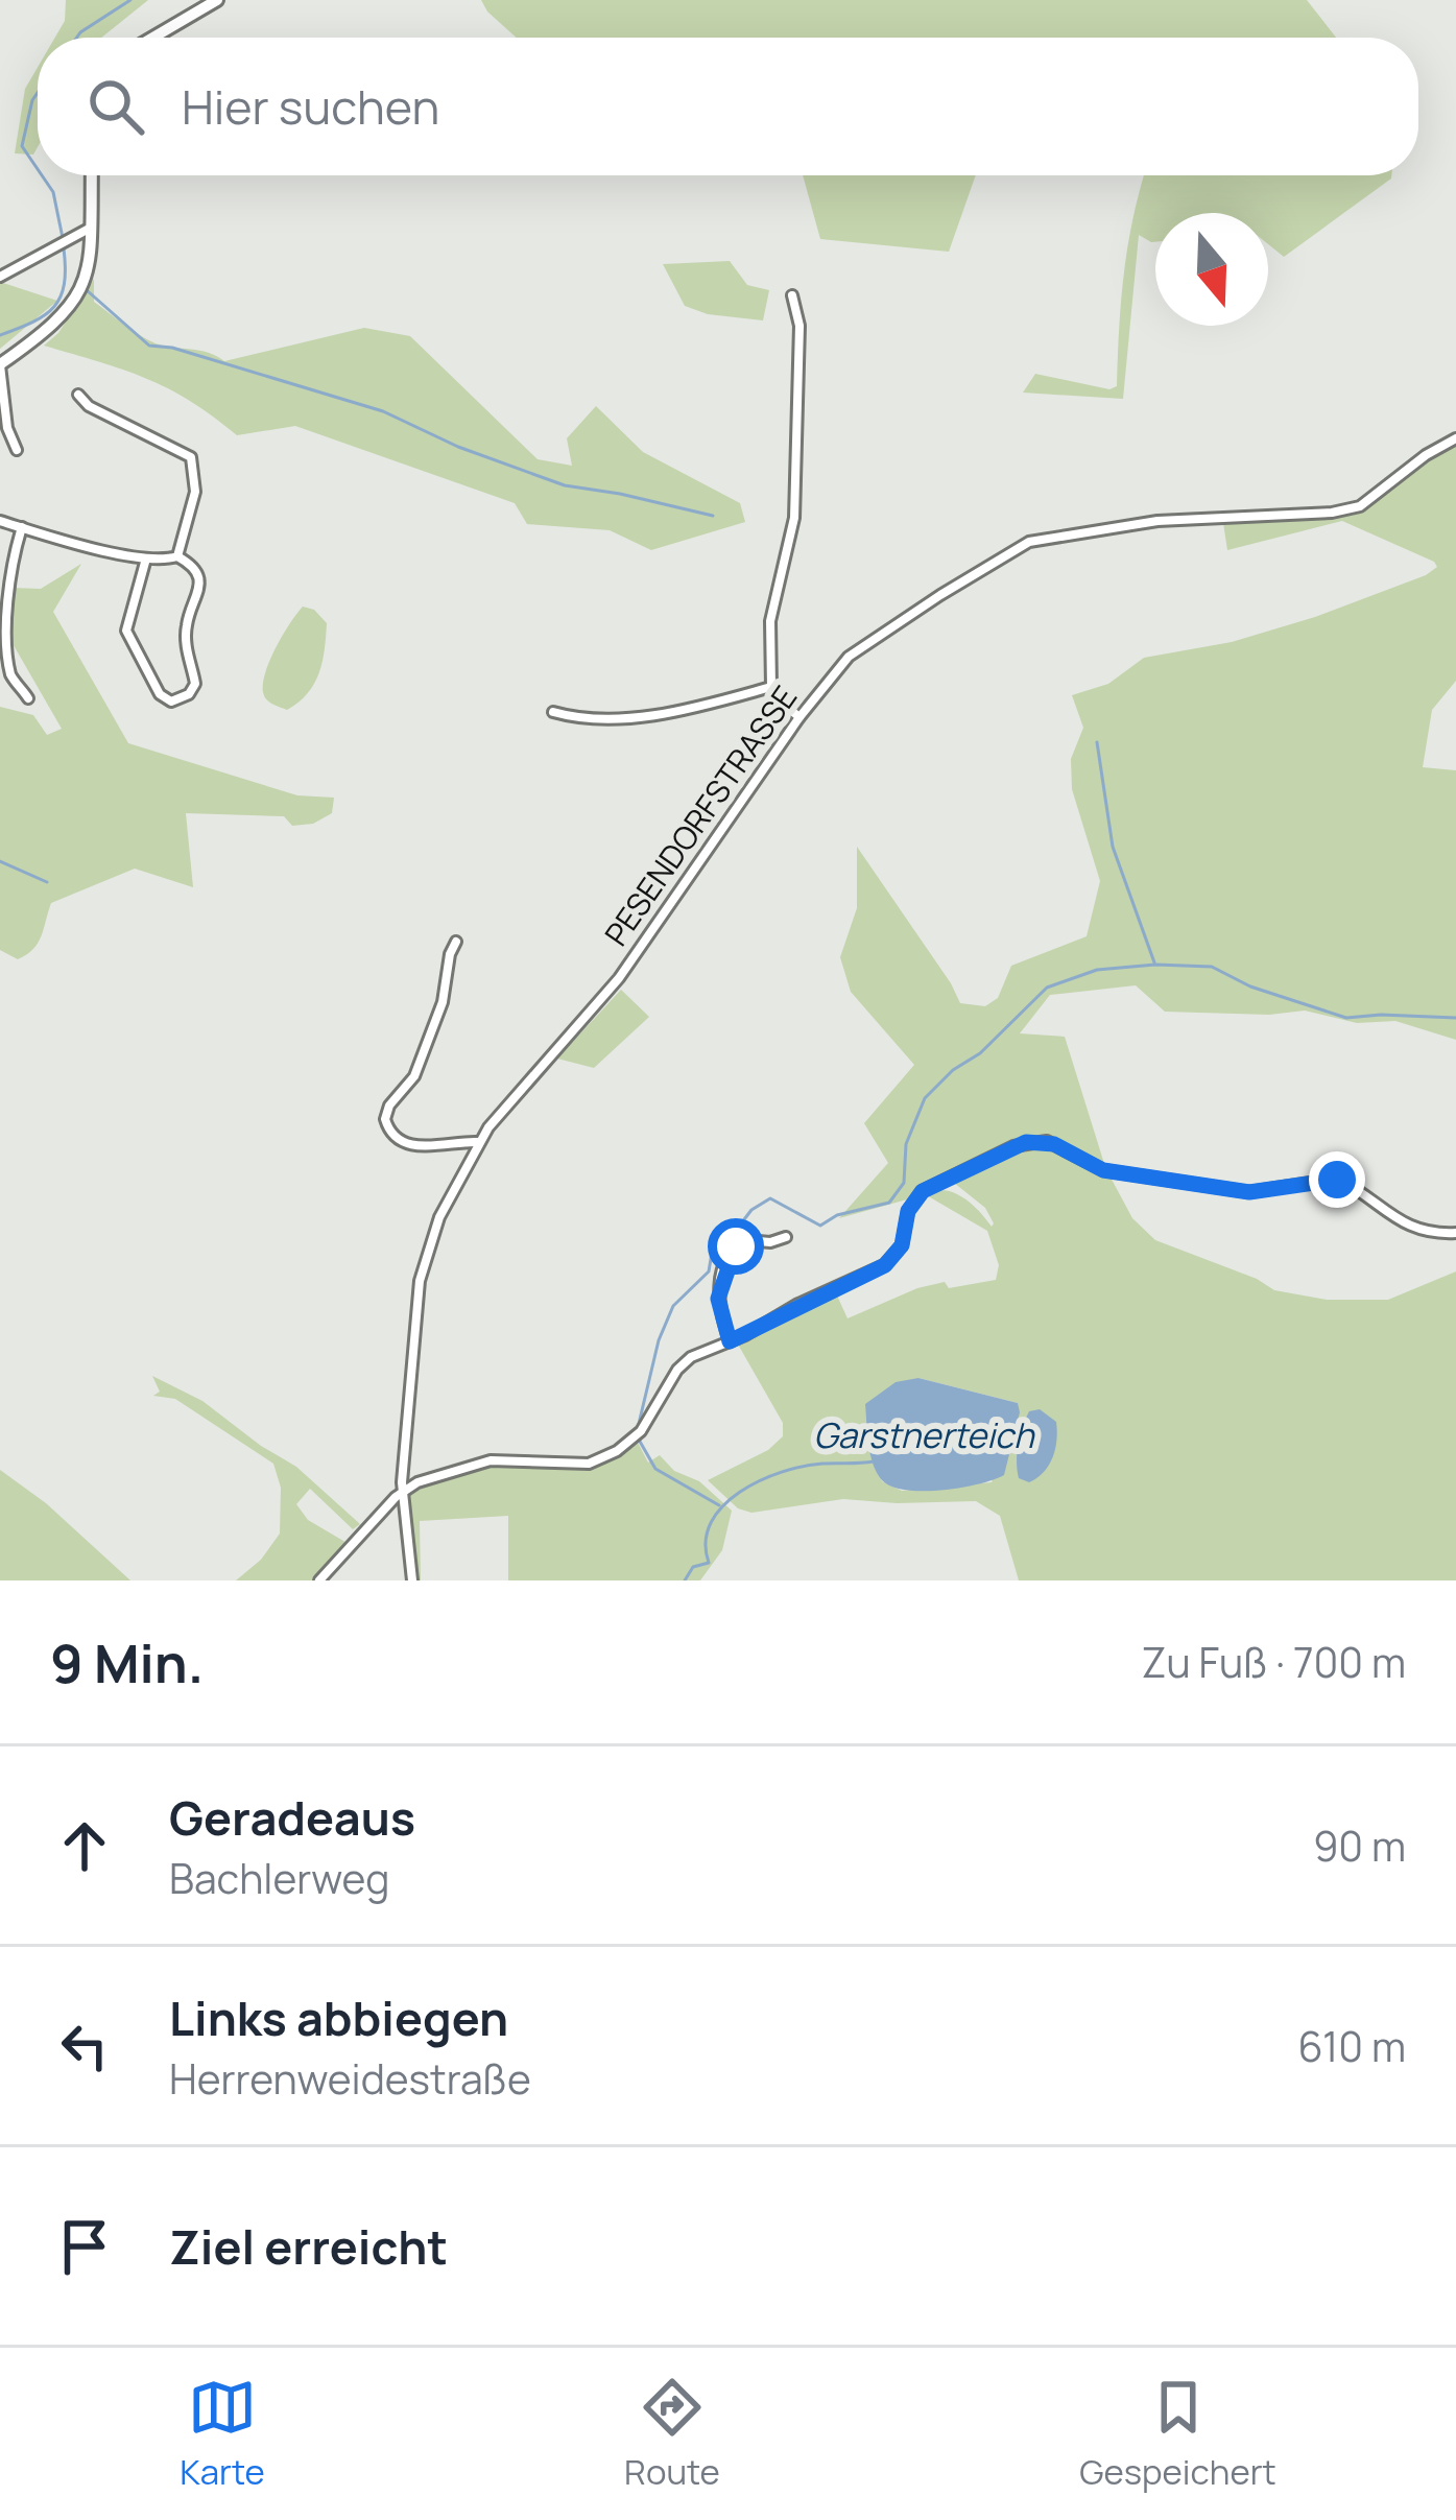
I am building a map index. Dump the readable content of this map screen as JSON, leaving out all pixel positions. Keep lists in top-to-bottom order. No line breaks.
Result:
{"streets":{"street":["PESENDORFSTRASSE"]},"water":["Garstnerteich"],"north":"bottom","page":{"search":"Hier suchen","heading":["9 Min.","Zu Fuß · 700 m"],"list":[["Geradeaus","Bachlerweg","90 m"],["Links abbiegen","Herrenweidestraße","610 m"],"Ziel erreicht"],"nav":["Karte","Route","Gespeichert"]}}
